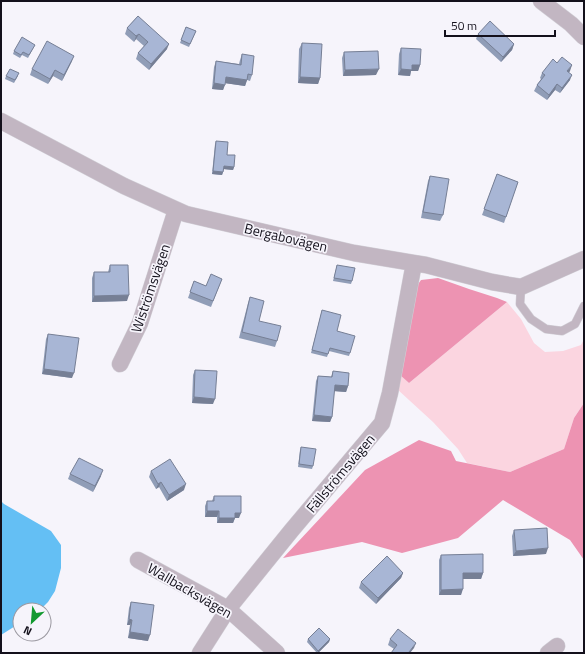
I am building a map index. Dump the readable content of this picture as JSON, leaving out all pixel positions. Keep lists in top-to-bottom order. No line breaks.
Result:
{"streets":{"street":["Bergabovägen","Wiströmsvägen","Fällströmsvägen","Wallbacksvägen"]},"crossings":[["Bergabovägen","Wiströmsvägen"],["Bergabovägen","Fällströmsvägen"],["Fällströmsvägen","Wallbacksvägen"]],"scale_bar":"50 m","north":"bottom left"}
